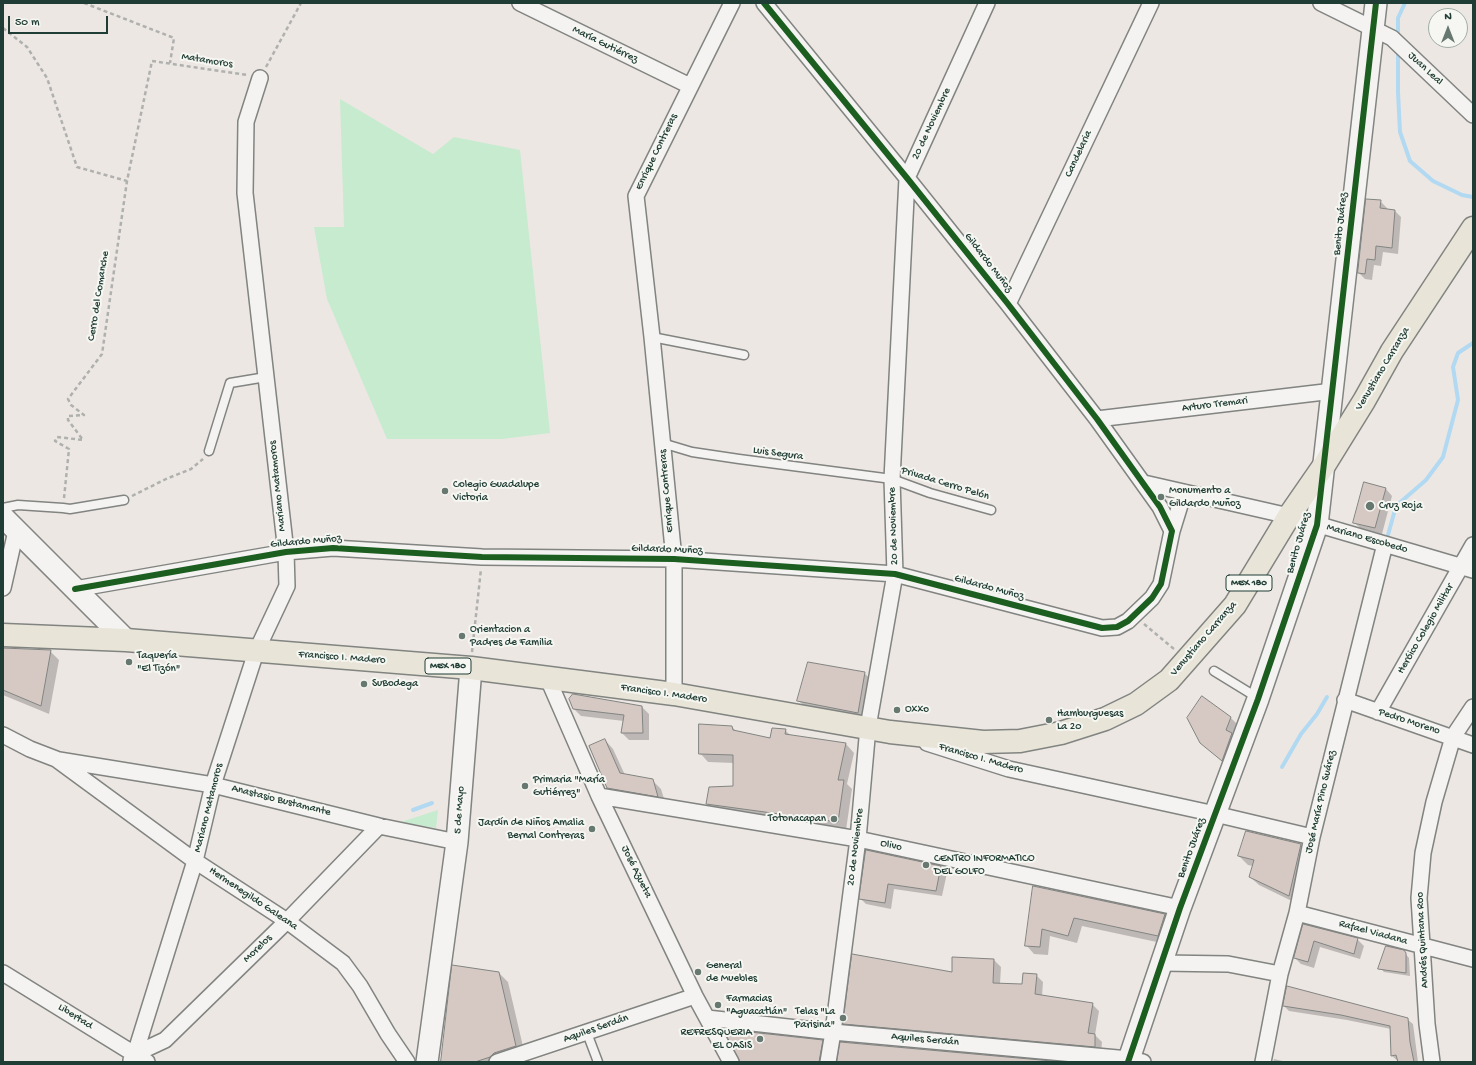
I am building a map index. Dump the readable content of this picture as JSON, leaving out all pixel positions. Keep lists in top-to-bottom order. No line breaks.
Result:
{"streets":{"main road":["Venustiano Carranza","MEX 180","Francisco I. Madero"],"street":["María Gutiérrez","Juan Leal","20 de Noviembre","Enrique Contreras","Candelaria","Benito Juárez","Gildardo Muñoz","Arturo Tremari","Mariano Matamoros","Mariano Escobedo","Heróico Colegio Militar","Pedro Moreno","Anastasio Bustamante","José María Pino Suárez","5 de Mayo","Olivo","José Azueta","Hermenegildo Galeana","Rafael Viadana","Andrés Quintana Roo","Morelos","Libertad","Aquiles Serdán"],"lane":["Luis Segura","Privada Cerro Pelón"],"path":["Matamoros","Cerro del Comanche"]},"crossings":[["María Gutiérrez","Enrique Contreras"],["Matamoros","Cerro del Comanche"],["Matamoros","Mariano Matamoros"],["Juan Leal","Benito Juárez"],["20 de Noviembre","Gildardo Muñoz"],["20 de Noviembre","Luis Segura"],["20 de Noviembre","Privada Cerro Pelón"],["20 de Noviembre","Francisco I. Madero"],["20 de Noviembre","Olivo"],["20 de Noviembre","Aquiles Serdán"],["Enrique Contreras","Gildardo Muñoz"],["Enrique Contreras","Luis Segura"],["Enrique Contreras","Francisco I. Madero"],["Candelaria","Gildardo Muñoz"],["Benito Juárez","Venustiano Carranza"],["Benito Juárez","Arturo Tremari"],["Benito Juárez","Mariano Escobedo"],["Benito Juárez","Francisco I. Madero"],["Benito Juárez","Olivo"],["Benito Juárez","Aquiles Serdán"],["Gildardo Muñoz","Arturo Tremari"],["Gildardo Muñoz","Mariano Matamoros"],["Gildardo Muñoz","Mariano Escobedo"],["Venustiano Carranza","Mariano Escobedo"],["Venustiano Carranza","Francisco I. Madero"],["Luis Segura","Privada Cerro Pelón"],["Mariano Matamoros","Francisco I. Madero"],["Mariano Matamoros","Anastasio Bustamante"],["Mariano Matamoros","Hermenegildo Galeana"],["Mariano Matamoros","Morelos"],["Mariano Matamoros","Libertad"],["Mariano Escobedo","Heróico Colegio Militar"],["Mariano Escobedo","José María Pino Suárez"],["Heróico Colegio Militar","Pedro Moreno"],["Francisco I. Madero","José María Pino Suárez"],["Francisco I. Madero","5 de Mayo"],["Francisco I. Madero","José Azueta"],["Pedro Moreno","José María Pino Suárez"],["Pedro Moreno","Andrés Quintana Roo"],["Anastasio Bustamante","5 de Mayo"],["Anastasio Bustamante","Hermenegildo Galeana"],["Anastasio Bustamante","Morelos"],["José María Pino Suárez","Rafael Viadana"],["Olivo","José Azueta"],["José Azueta","Aquiles Serdán"],["Hermenegildo Galeana","Morelos"],["Rafael Viadana","Andrés Quintana Roo"],["Morelos","Libertad"]],"places":["Colegio Guadalupe Victoria","Monumento a Gildardo Muñoz","Cruz Roja","Orientacion a Padres de Familia","Taquería \"El Tizón\"","SuBodega","Oxxo","Hamburguesas La 20","Primaria \"María Gutiérrez\"","Totonacapan","Jardín de Niños Amalia Bernal Contreras","CENTRO INFORMATICO DEL GOLFO","General de Muebles","Farmacias \"Aguacatlán\"","Telas \"La Parisina\"","REFRESQUERIA EL OASIS"],"scale_bar":"50 m","north":"top"}
